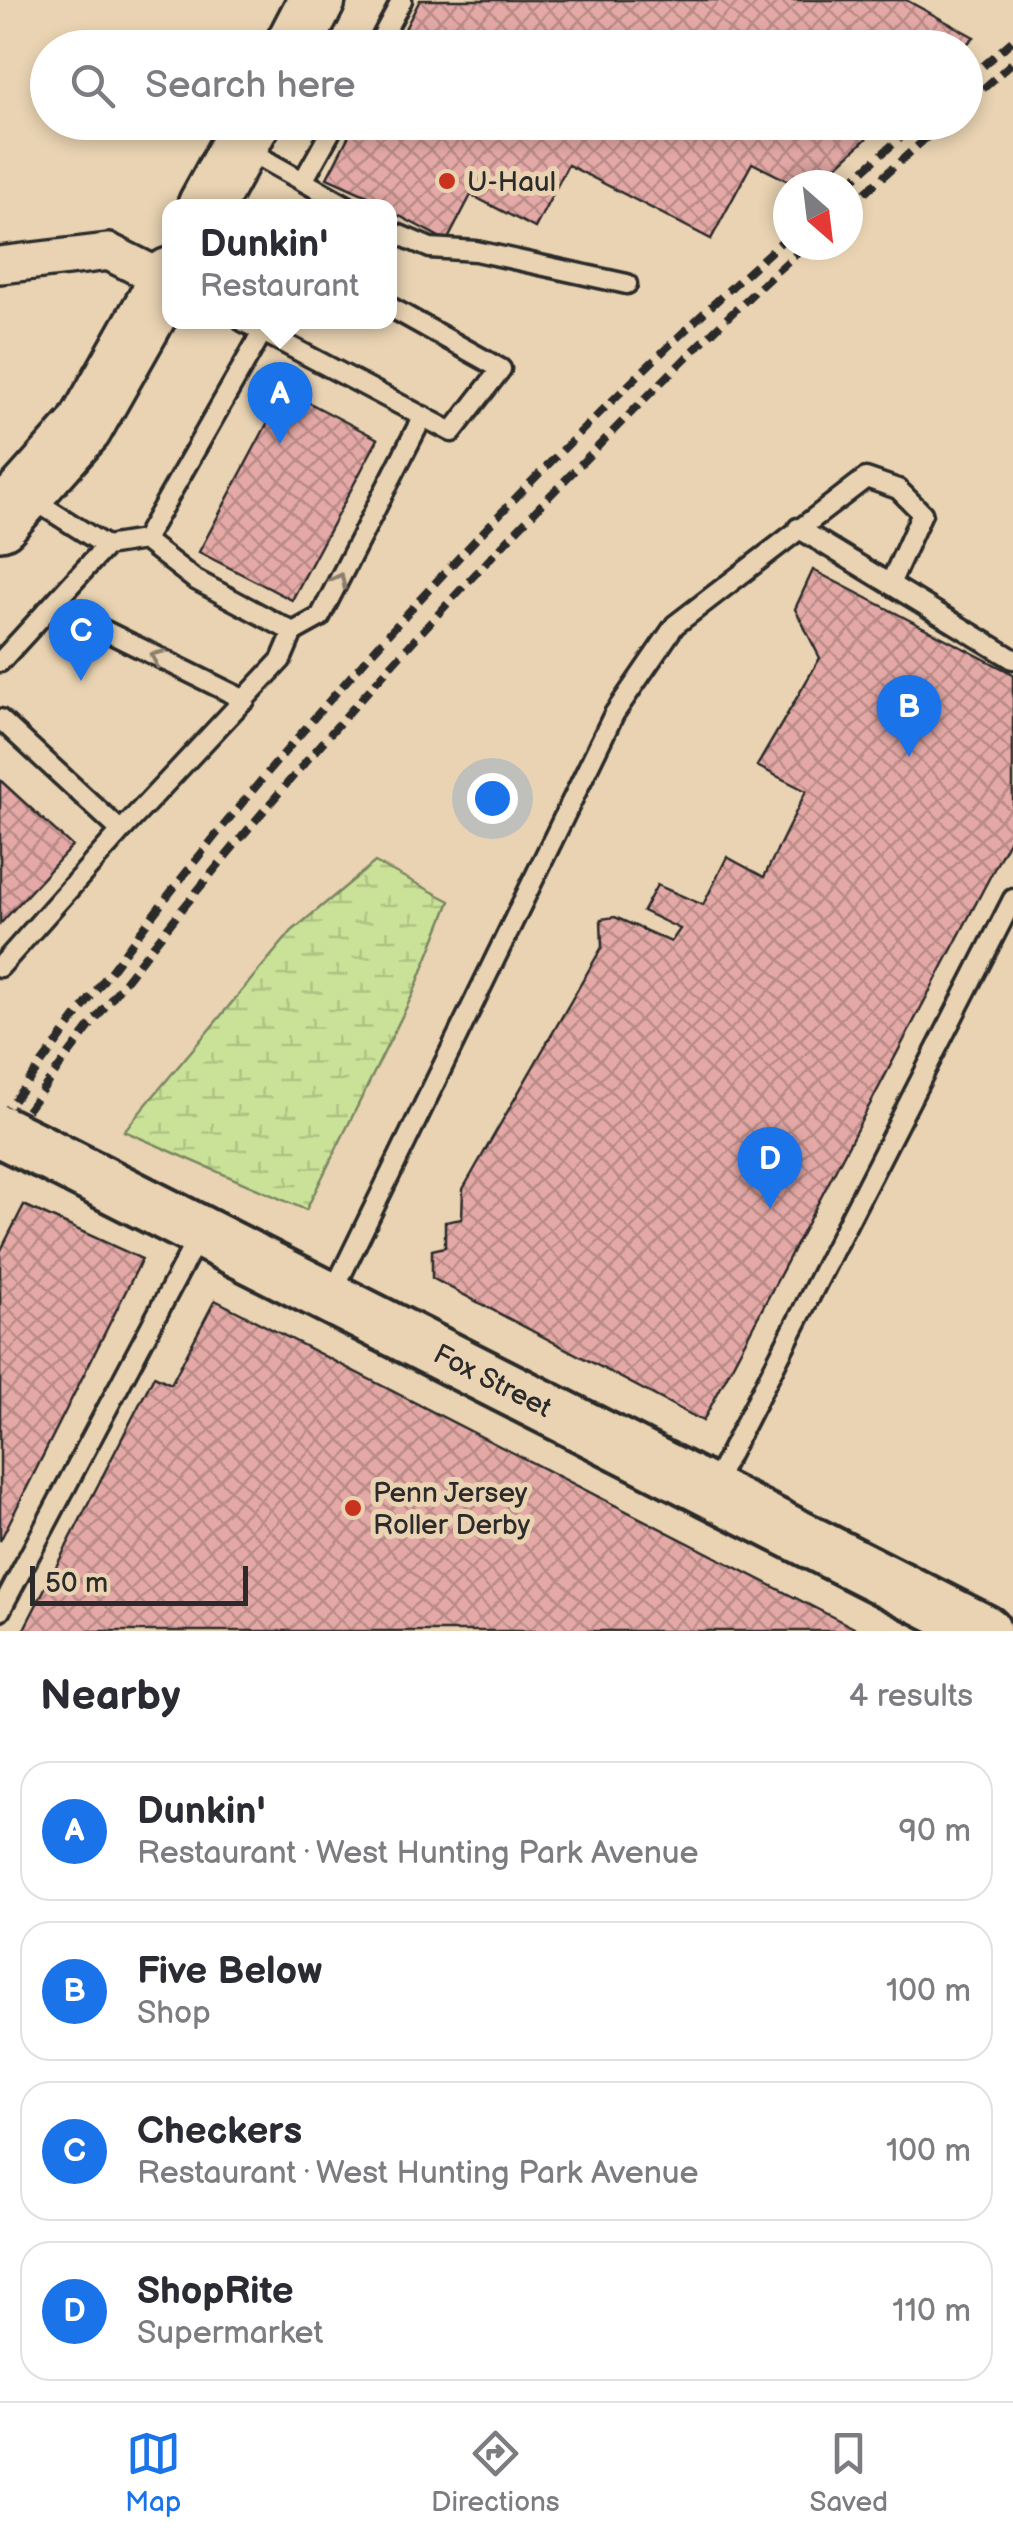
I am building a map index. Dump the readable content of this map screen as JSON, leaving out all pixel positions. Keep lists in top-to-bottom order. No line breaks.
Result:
{"streets":{"street":["Fox Street"]},"places":["U-Haul","Penn Jersey Roller Derby"],"scale_bar":"50 m","north":"bottom right","page":{"search":"Search here","popup":["Dunkin'","Restaurant"],"pins":["A","C","B","D"],"scale":"50 m","heading":["Nearby","4 results"],"list":[{"mark":"A","name":"Dunkin'","note":"Restaurant · West Hunting Park Avenue","value":"90 m"},{"mark":"B","name":"Five Below","note":"Shop","value":"100 m"},{"mark":"C","name":"Checkers","note":"Restaurant · West Hunting Park Avenue","value":"100 m"},{"mark":"D","name":"ShopRite","note":"Supermarket","value":"110 m"}],"nav":["Map","Directions","Saved"]}}
